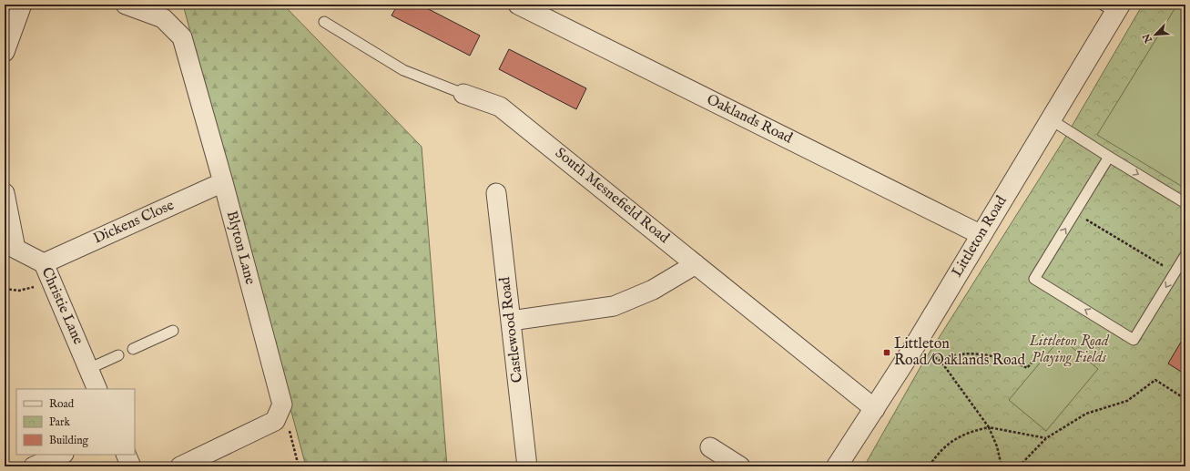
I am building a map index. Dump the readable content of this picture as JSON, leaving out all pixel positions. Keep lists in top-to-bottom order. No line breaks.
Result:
{"streets":{"street":["Oaklands Road","South Mesnefield Road","Dickens Close","Littleton Road","Blyton Lane","Christie Lane","Castlewood Road"]},"crossings":[["Oaklands Road","Littleton Road"],["South Mesnefield Road","Littleton Road"],["Dickens Close","Blyton Lane"],["Dickens Close","Christie Lane"]],"parks":["Littleton Road Playing Fields"],"places":{"transit":["Littleton Road/Oaklands Road"]},"legend":["Road","Park","Building"],"north":"bottom left"}
